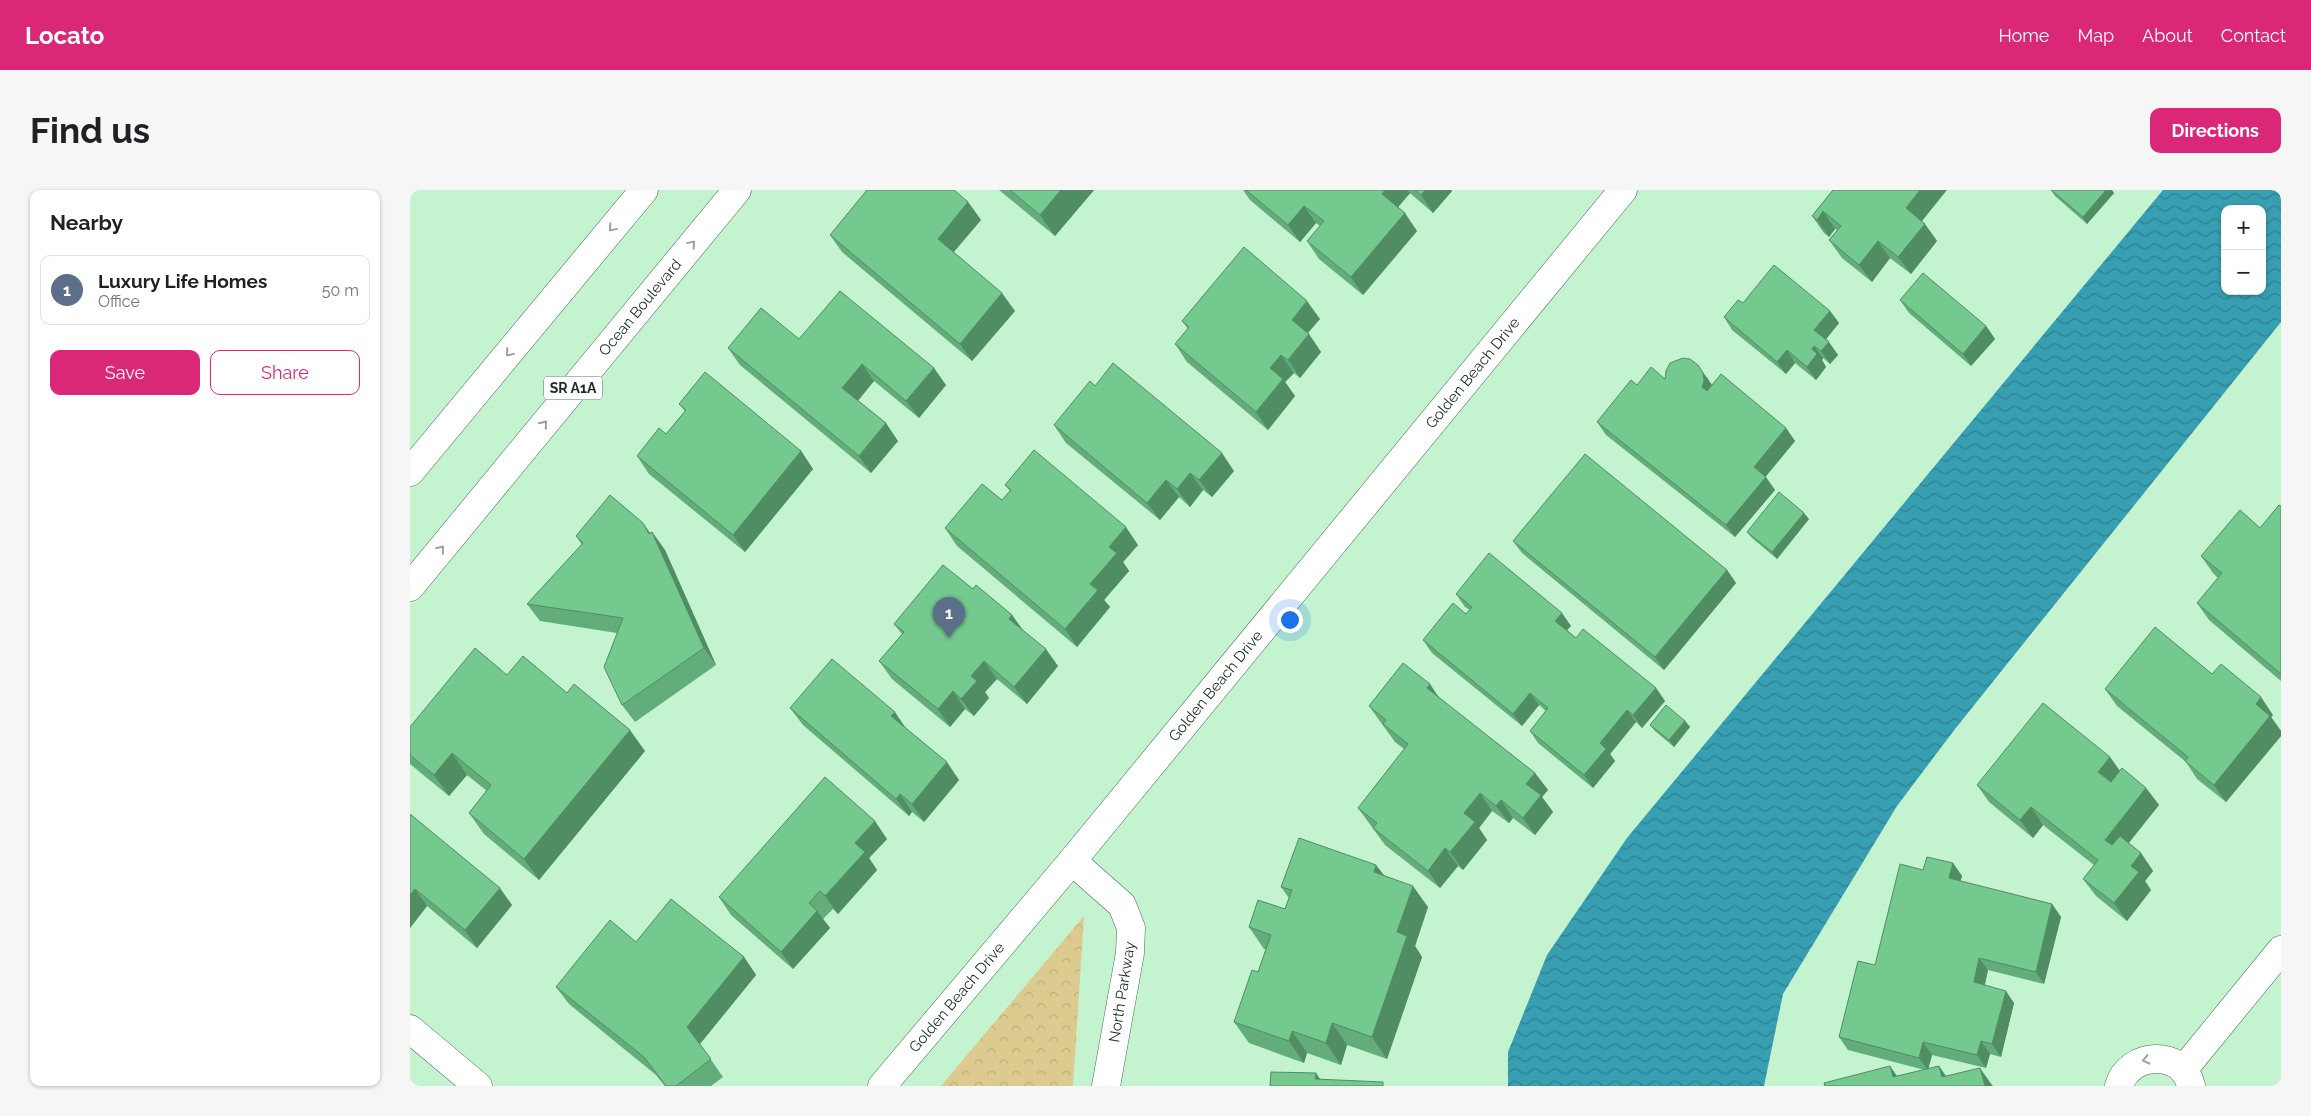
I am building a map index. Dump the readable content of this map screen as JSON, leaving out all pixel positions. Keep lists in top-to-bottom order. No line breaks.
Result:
{"streets":{"street":["Ocean Boulevard","Golden Beach Drive","SR A1A","North Parkway"]},"crossings":[["Golden Beach Drive","North Parkway"]],"page":{"header":"Locato","nav":["Home","Map","About","Contact"],"buttons":["Directions",["Save","Share"]],"title":"Find us","heading":"Nearby","map_buttons":["+","−"],"list":[{"mark":"1","name":"Luxury Life Homes","note":"Office","value":"50 m"}],"pins":"1"}}
